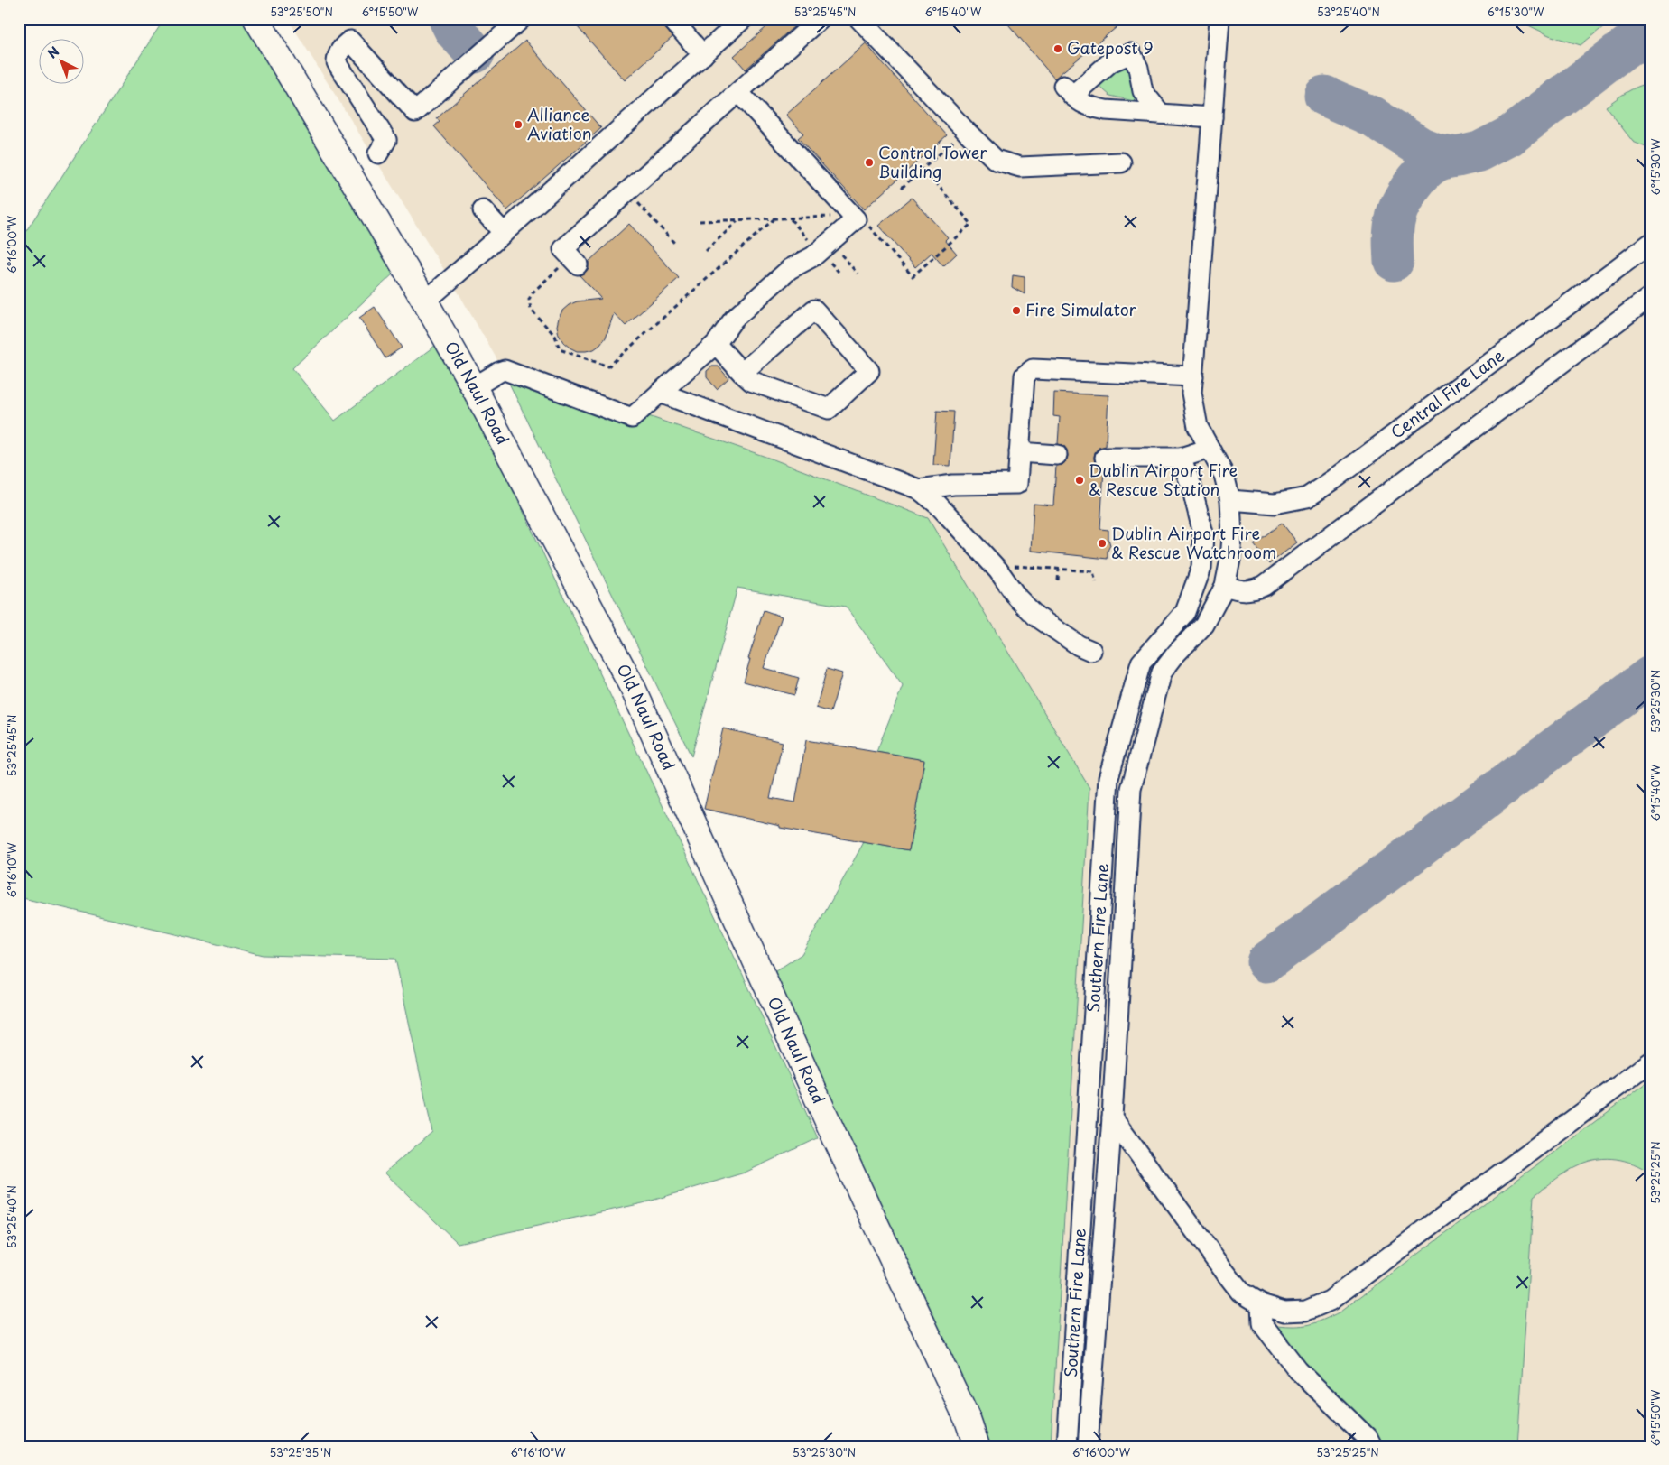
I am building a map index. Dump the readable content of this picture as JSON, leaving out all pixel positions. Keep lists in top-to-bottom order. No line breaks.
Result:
{"streets":{"main road":["Old Naul Road"],"lane":["Central Fire Lane","Southern Fire Lane"]},"places":["Gatepost 9","Alliance Aviation","Control Tower Building","Fire Simulator","Dublin Airport Fire & Rescue Station","Dublin Airport Fire & Rescue Watchroom"],"north":"top left","coordinates":["53°25'50\"N","6°15'50\"W","53°25'45\"N","6°15'40\"W","53°25'40\"N","6°15'30\"W","6°16'00\"W","53°25'30\"N","6°16'10\"W","53°25'25\"N","53°25'35\"N"]}
